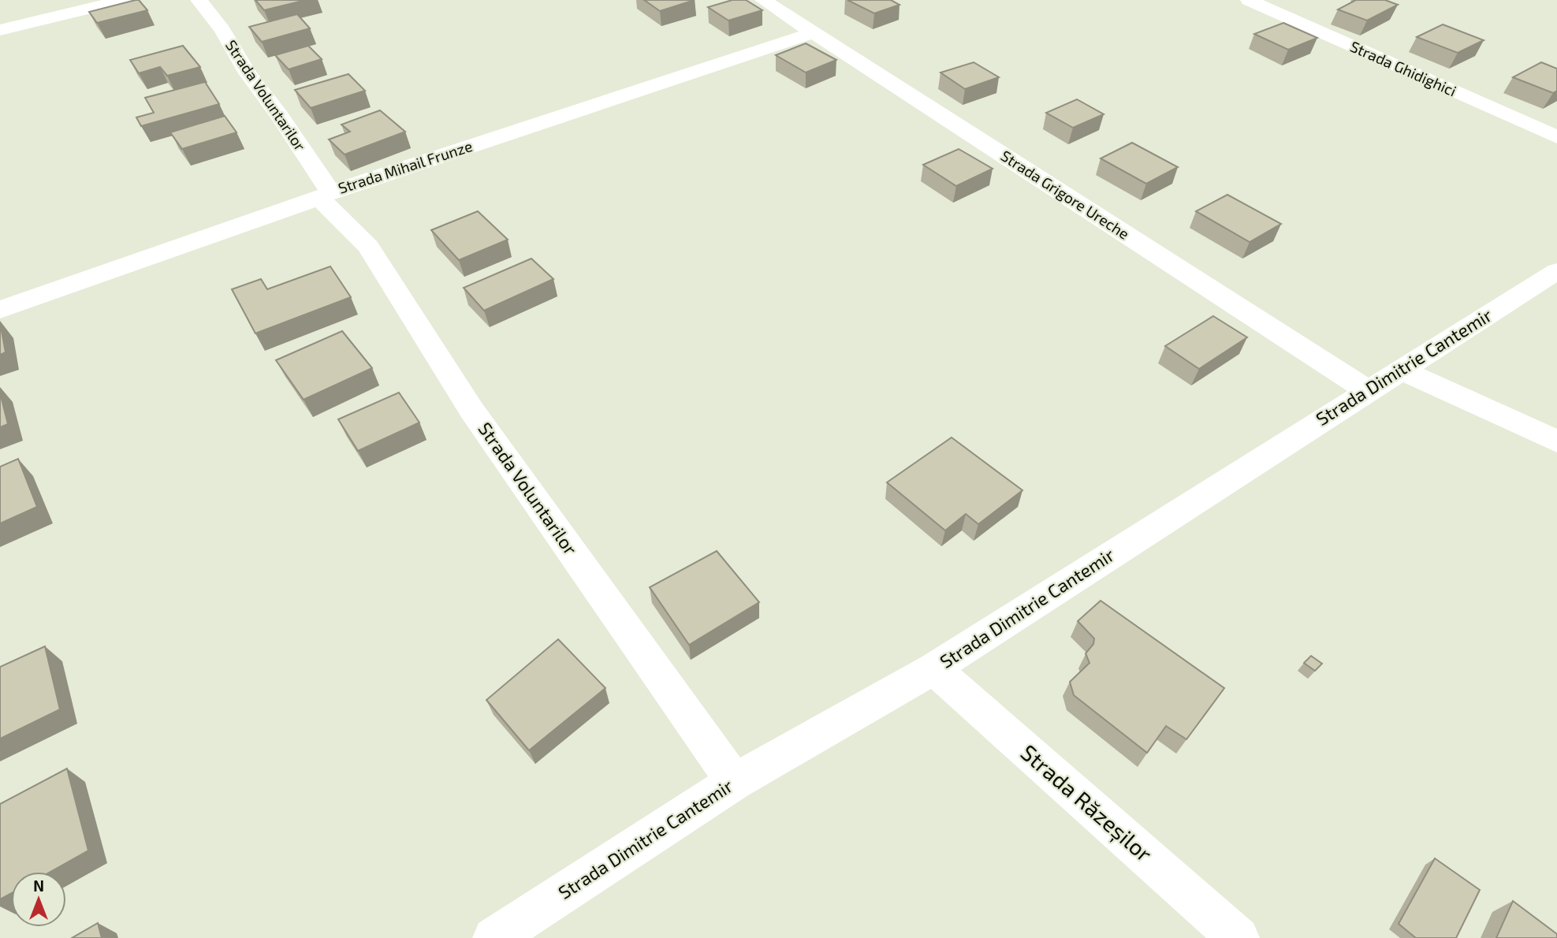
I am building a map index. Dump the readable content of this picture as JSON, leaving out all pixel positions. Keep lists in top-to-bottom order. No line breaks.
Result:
{"streets":{"street":["Strada Ghidighici","Strada Voluntarilor","Strada Mihail Frunze","Strada Grigore Ureche","Strada Dimitrie Cantemir","Strada Răzeșilor"]},"crossings":[["Strada Voluntarilor","Strada Mihail Frunze"],["Strada Voluntarilor","Strada Dimitrie Cantemir"],["Strada Mihail Frunze","Strada Grigore Ureche"],["Strada Grigore Ureche","Strada Dimitrie Cantemir"],["Strada Dimitrie Cantemir","Strada Răzeșilor"]],"north":"top"}
